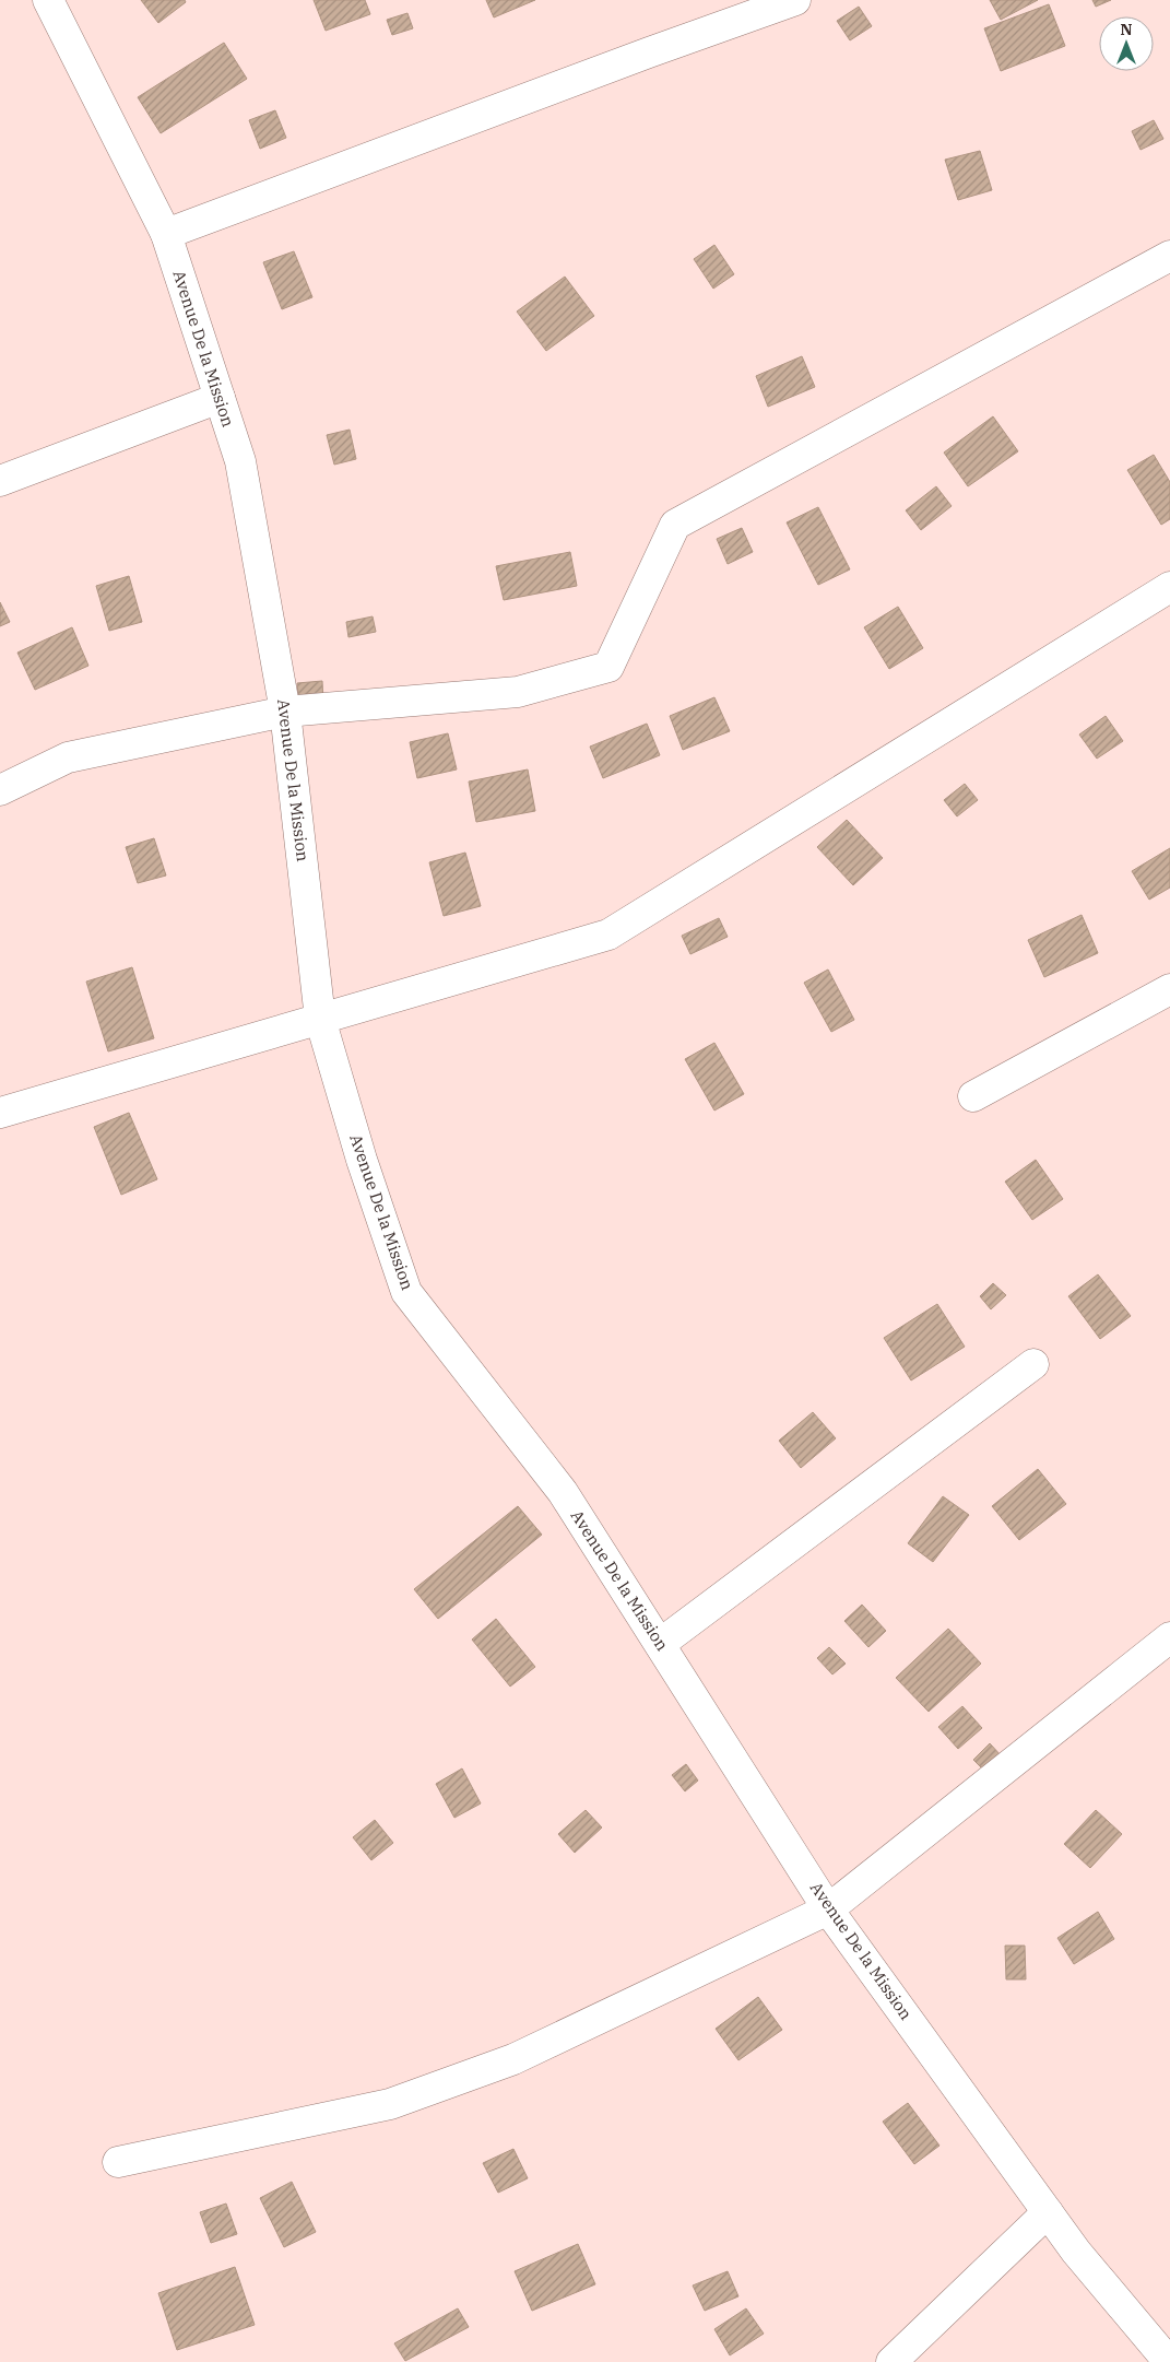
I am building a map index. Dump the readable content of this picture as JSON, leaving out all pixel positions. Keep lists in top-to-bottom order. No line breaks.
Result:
{"streets":{"street":["Avenue De la Mission"]},"north":"top"}
